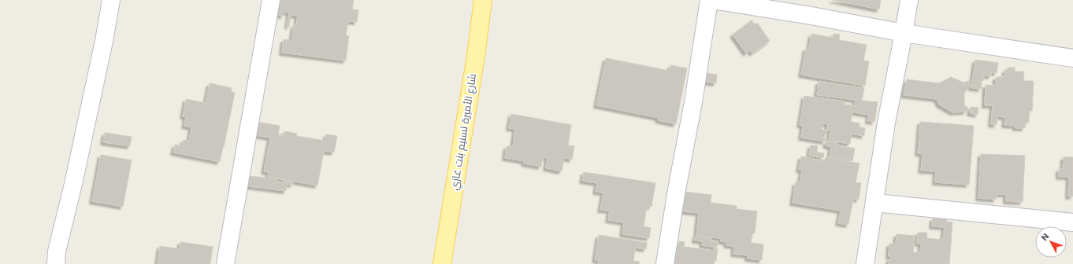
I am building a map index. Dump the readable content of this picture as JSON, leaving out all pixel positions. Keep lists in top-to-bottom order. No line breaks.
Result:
{"streets":{"main road":["شارع الأميرة تسنيم بنت غازي"]},"north":"top left"}
